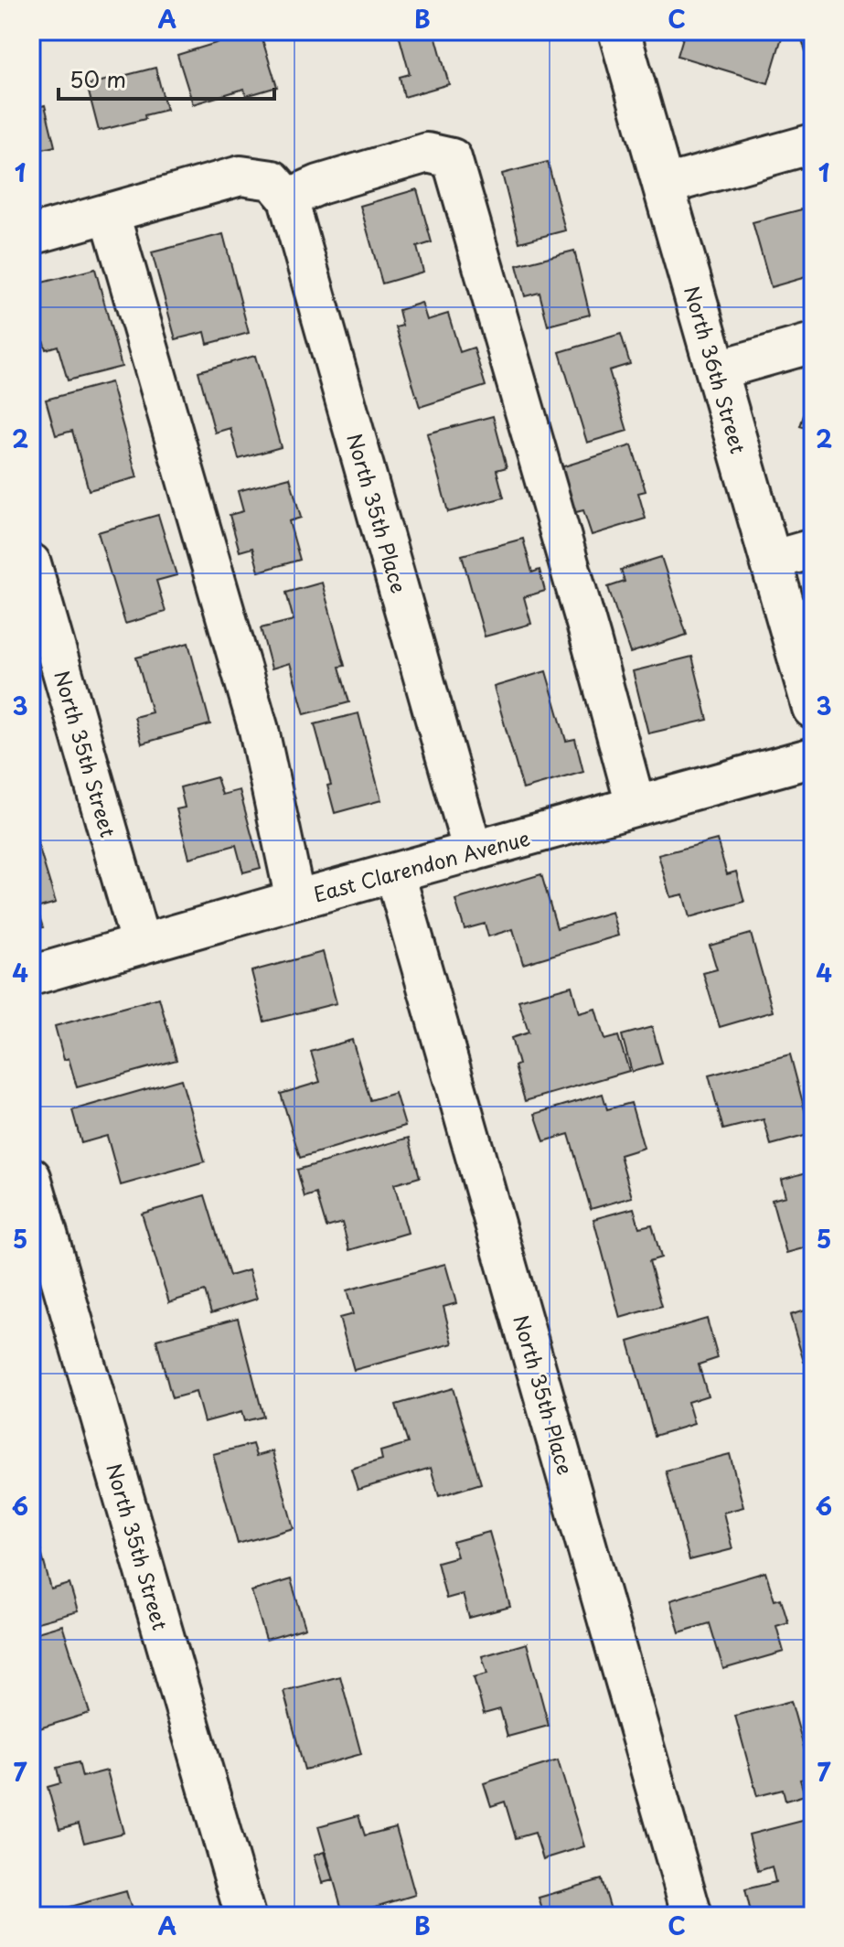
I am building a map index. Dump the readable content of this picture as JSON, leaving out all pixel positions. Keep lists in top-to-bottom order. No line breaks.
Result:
{"streets":{"main road":["North 36th Street"],"street":["North 35th Place","North 35th Street","East Clarendon Avenue"]},"crossings":[["North 35th Place","East Clarendon Avenue"],["North 35th Street","East Clarendon Avenue"]],"scale_bar":"50 m","grid":{"columns":["A","B","C"],"rows":["1","2","3","4","5","6","7"]}}
